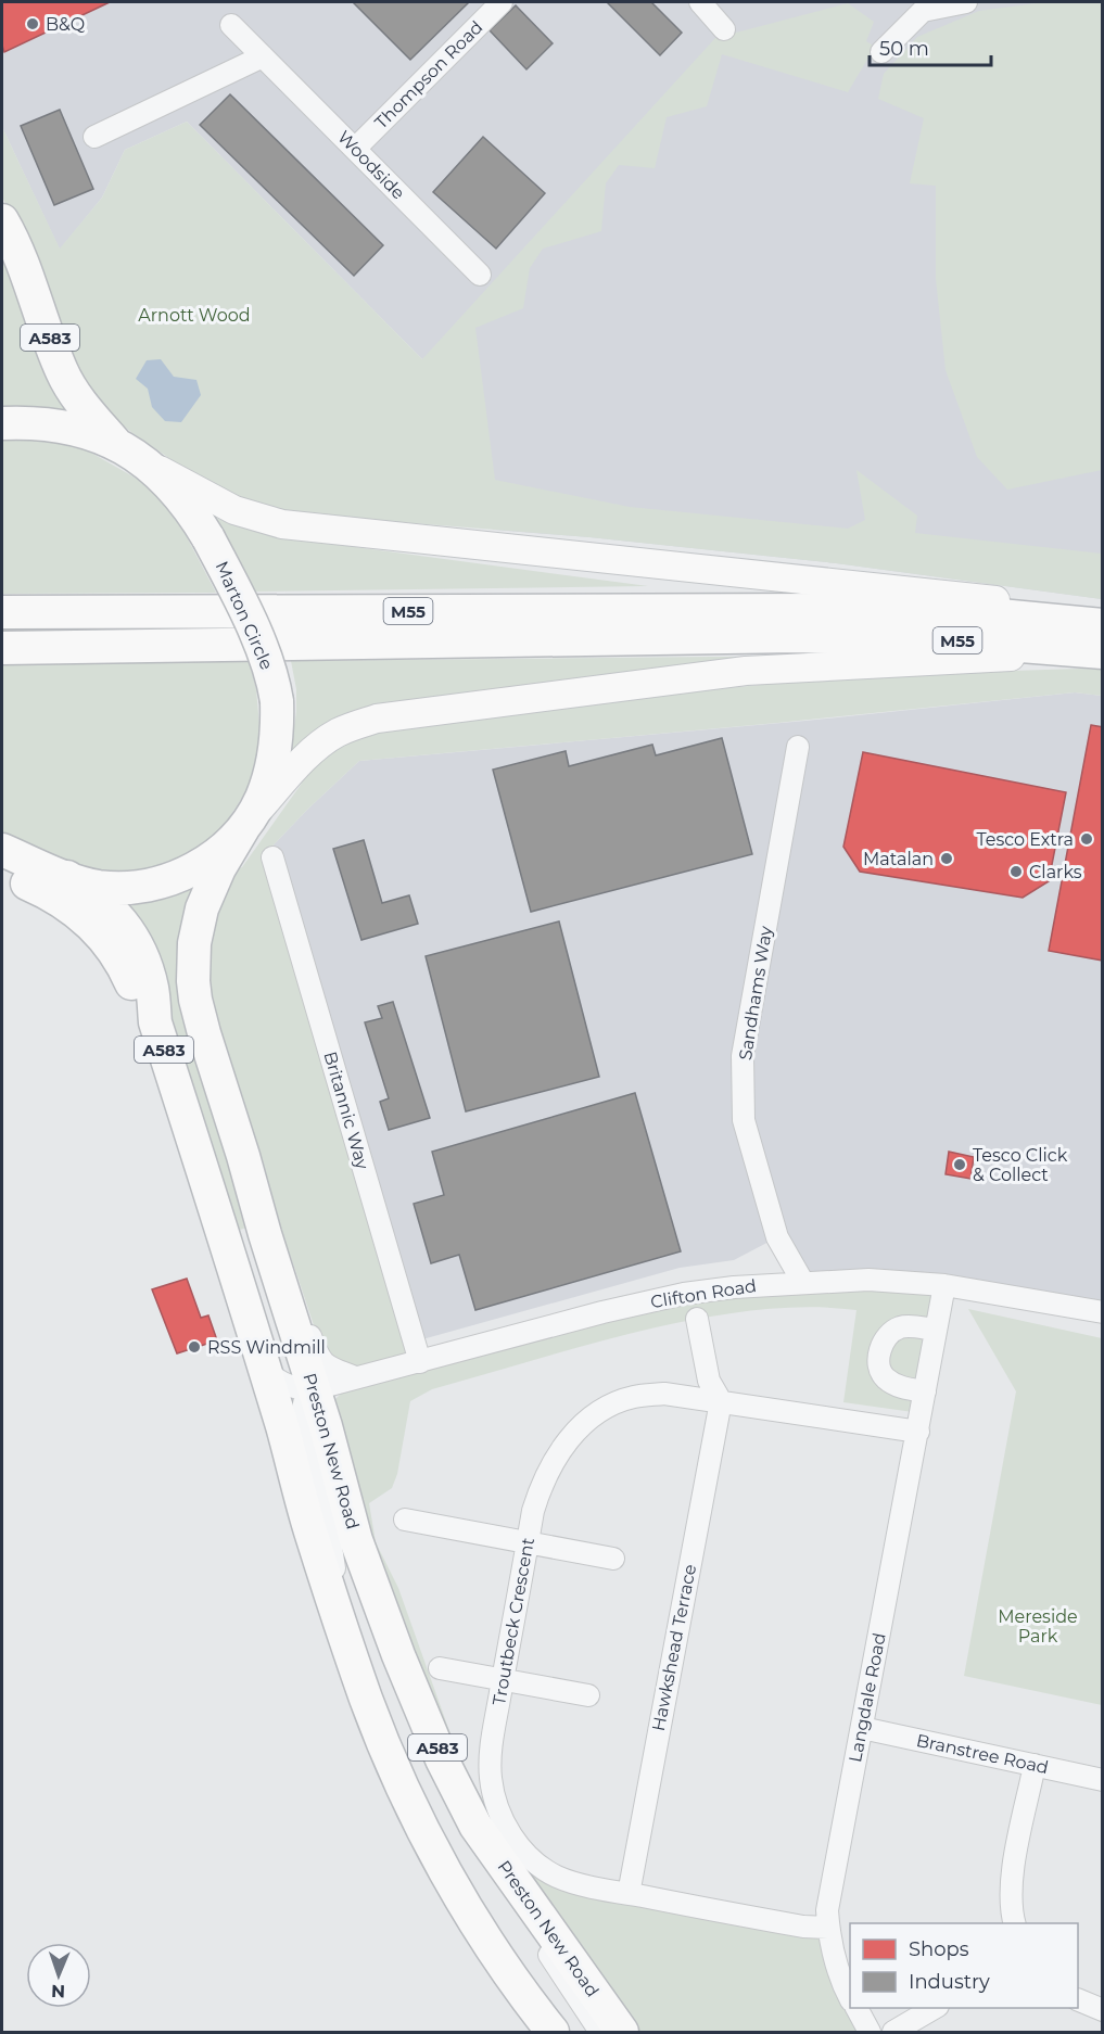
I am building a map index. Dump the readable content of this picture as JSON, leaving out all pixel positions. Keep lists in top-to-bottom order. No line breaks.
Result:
{"streets":{"highway":["A583","M55","Marton Circle","Preston New Road"],"street":["Thompson Road","Woodside","Sandhams Way","Britannic Way","Clifton Road","Troutbeck Crescent","Hawkshead Terrace","Langdale Road","Branstree Road"]},"crossings":[["Thompson Road","Woodside"],["A583","Marton Circle"],["A583","Clifton Road"],["A583","Preston New Road"],["Marton Circle","Preston New Road"],["Sandhams Way","Clifton Road"],["Britannic Way","Clifton Road"],["Clifton Road","Preston New Road"],["Clifton Road","Langdale Road"],["Troutbeck Crescent","Hawkshead Terrace"],["Troutbeck Crescent","Langdale Road"],["Langdale Road","Branstree Road"]],"parks":["Arnott Wood","Mereside Park"],"places":["B&Q","Tesco Extra","Matalan","Clarks","Tesco Click & Collect","RSS Windmill"],"legend":["Shops","Industry"],"scale_bar":"50 m","north":"bottom"}
